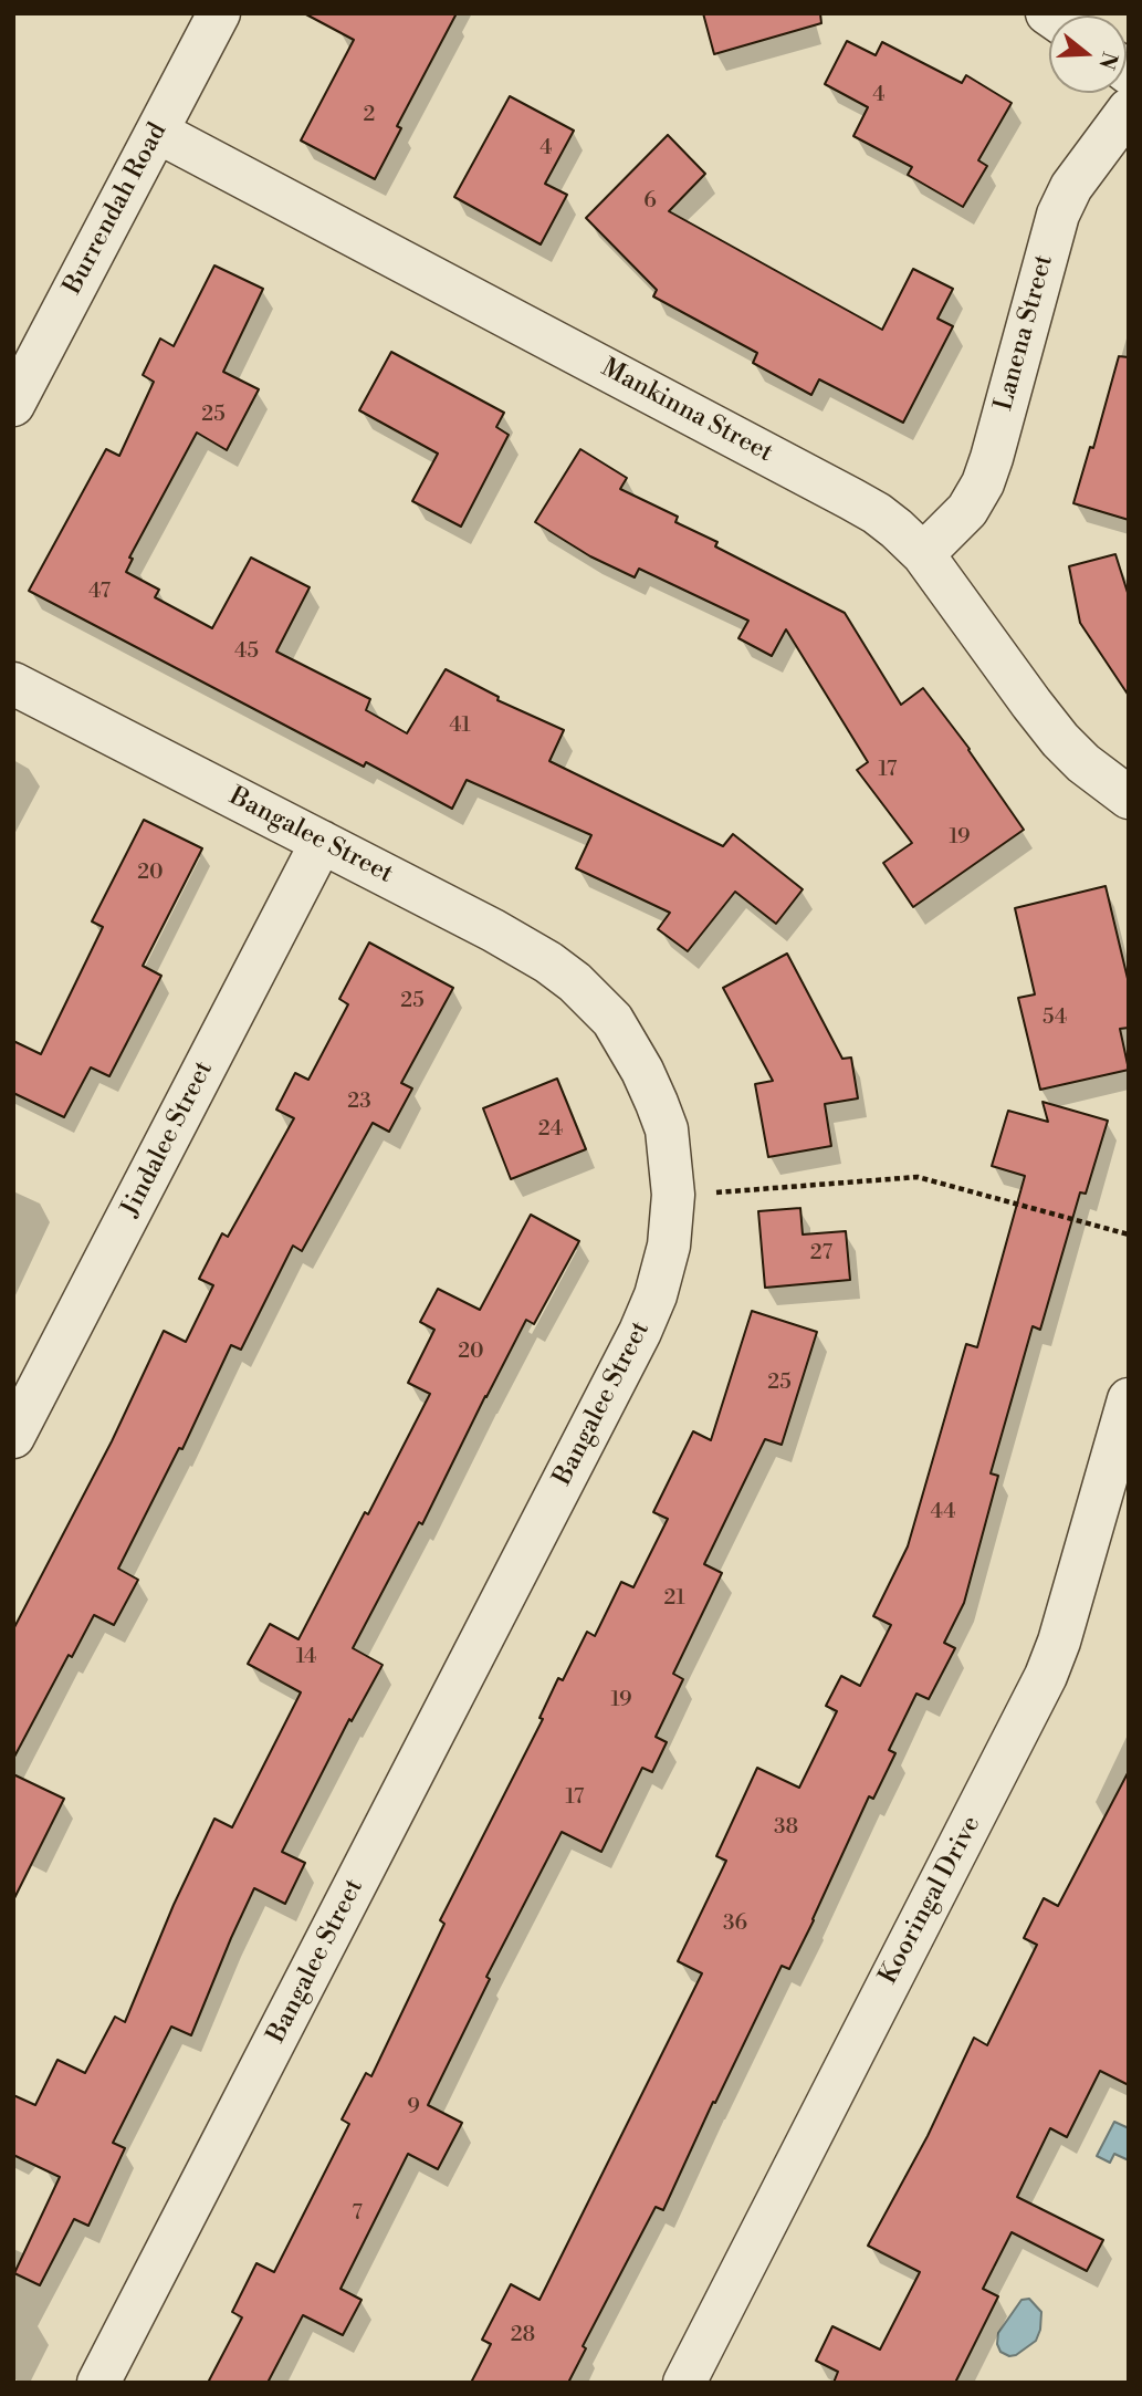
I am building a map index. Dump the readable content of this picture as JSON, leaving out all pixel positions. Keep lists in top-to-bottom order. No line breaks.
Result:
{"streets":{"street":["Burrendah Road","Lanena Street","Mankinna Street","Bangalee Street","Jindalee Street","Kooringal Drive"]},"crossings":[["Burrendah Road","Mankinna Street"],["Lanena Street","Mankinna Street"],["Bangalee Street","Jindalee Street"]],"house_numbers":["4","2","4","6","25","47","45","41","17","19","20","25","54","23","24","27","20","25","44","21","14","19","17","38","36","9","7","28"],"north":"right"}
